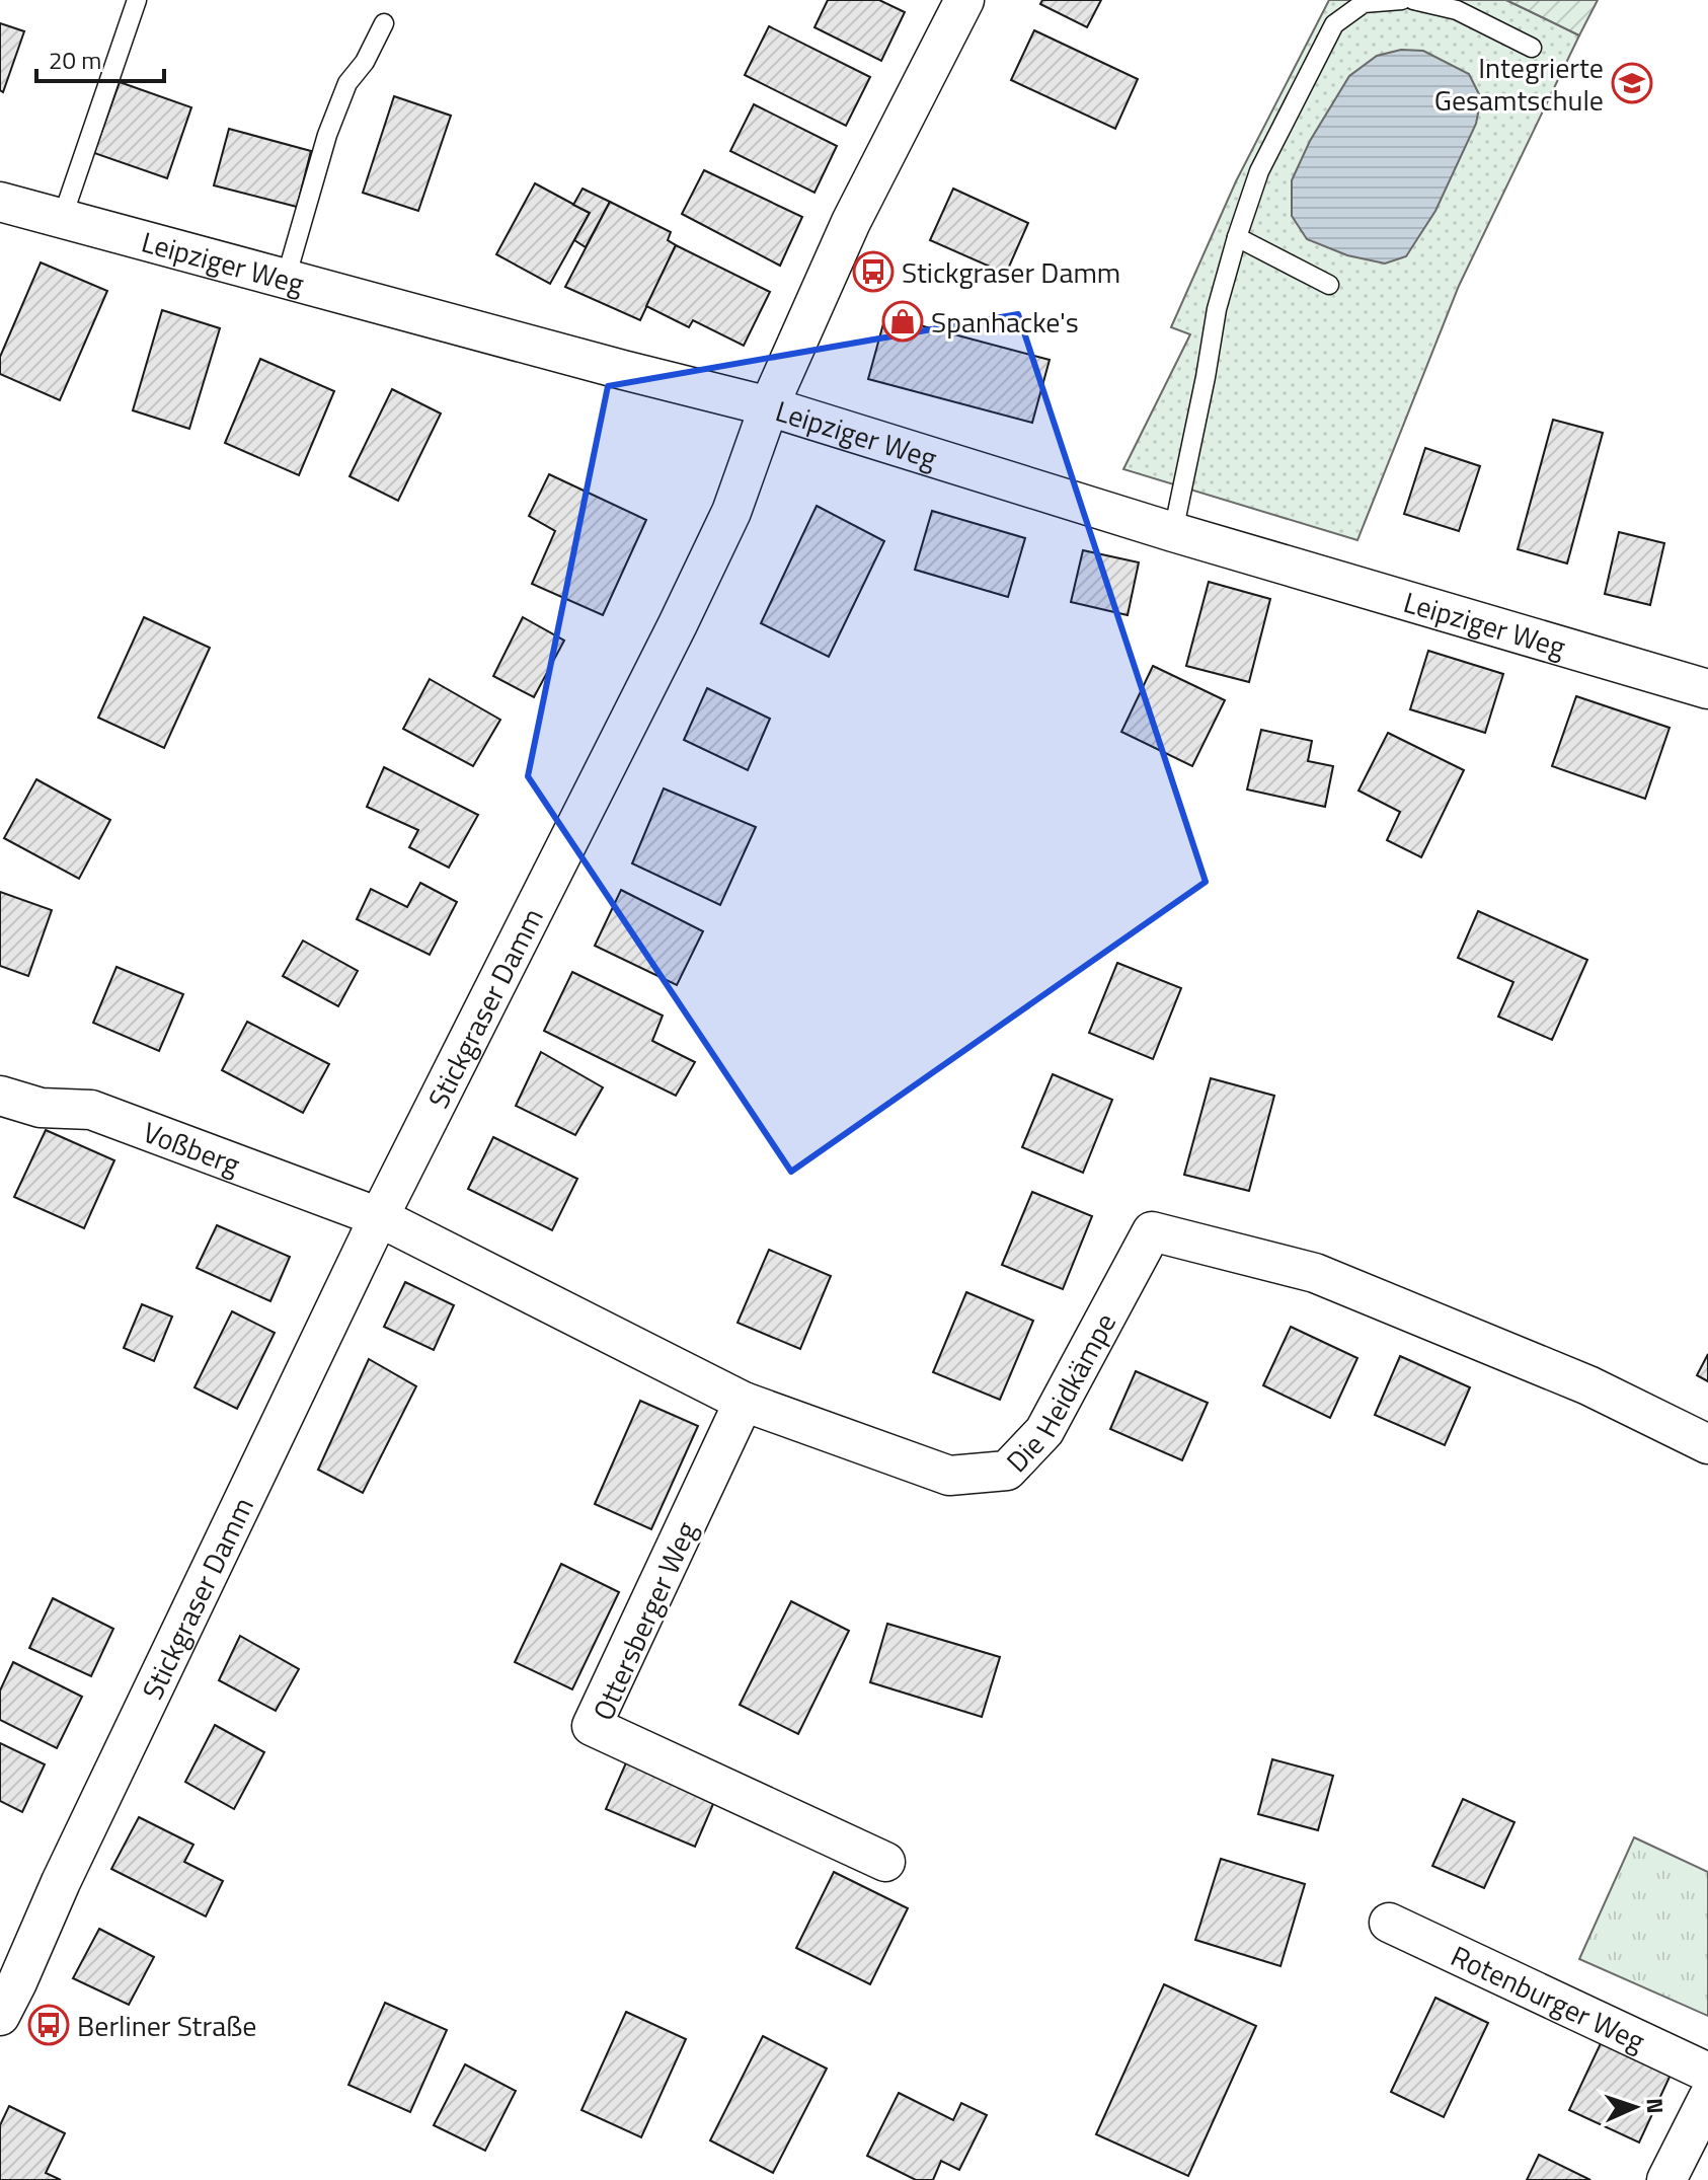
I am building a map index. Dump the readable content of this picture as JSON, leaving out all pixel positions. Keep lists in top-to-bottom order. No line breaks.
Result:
{"streets":{"street":["Leipziger Weg","Stickgraser Damm","Voßberg","Die Heidkämpe","Ottersberger Weg","Rotenburger Weg"]},"crossings":[["Leipziger Weg","Stickgraser Damm"],["Stickgraser Damm","Voßberg"],["Stickgraser Damm","Die Heidkämpe"],["Voßberg","Die Heidkämpe"],["Die Heidkämpe","Ottersberger Weg"]],"places":{"school or university":["Integrierte Gesamtschule"],"bus stop":["Stickgraser Damm","Berliner Straße"],"shop":["Spanhacke's"]},"scale_bar":"20 m","north":"right"}
